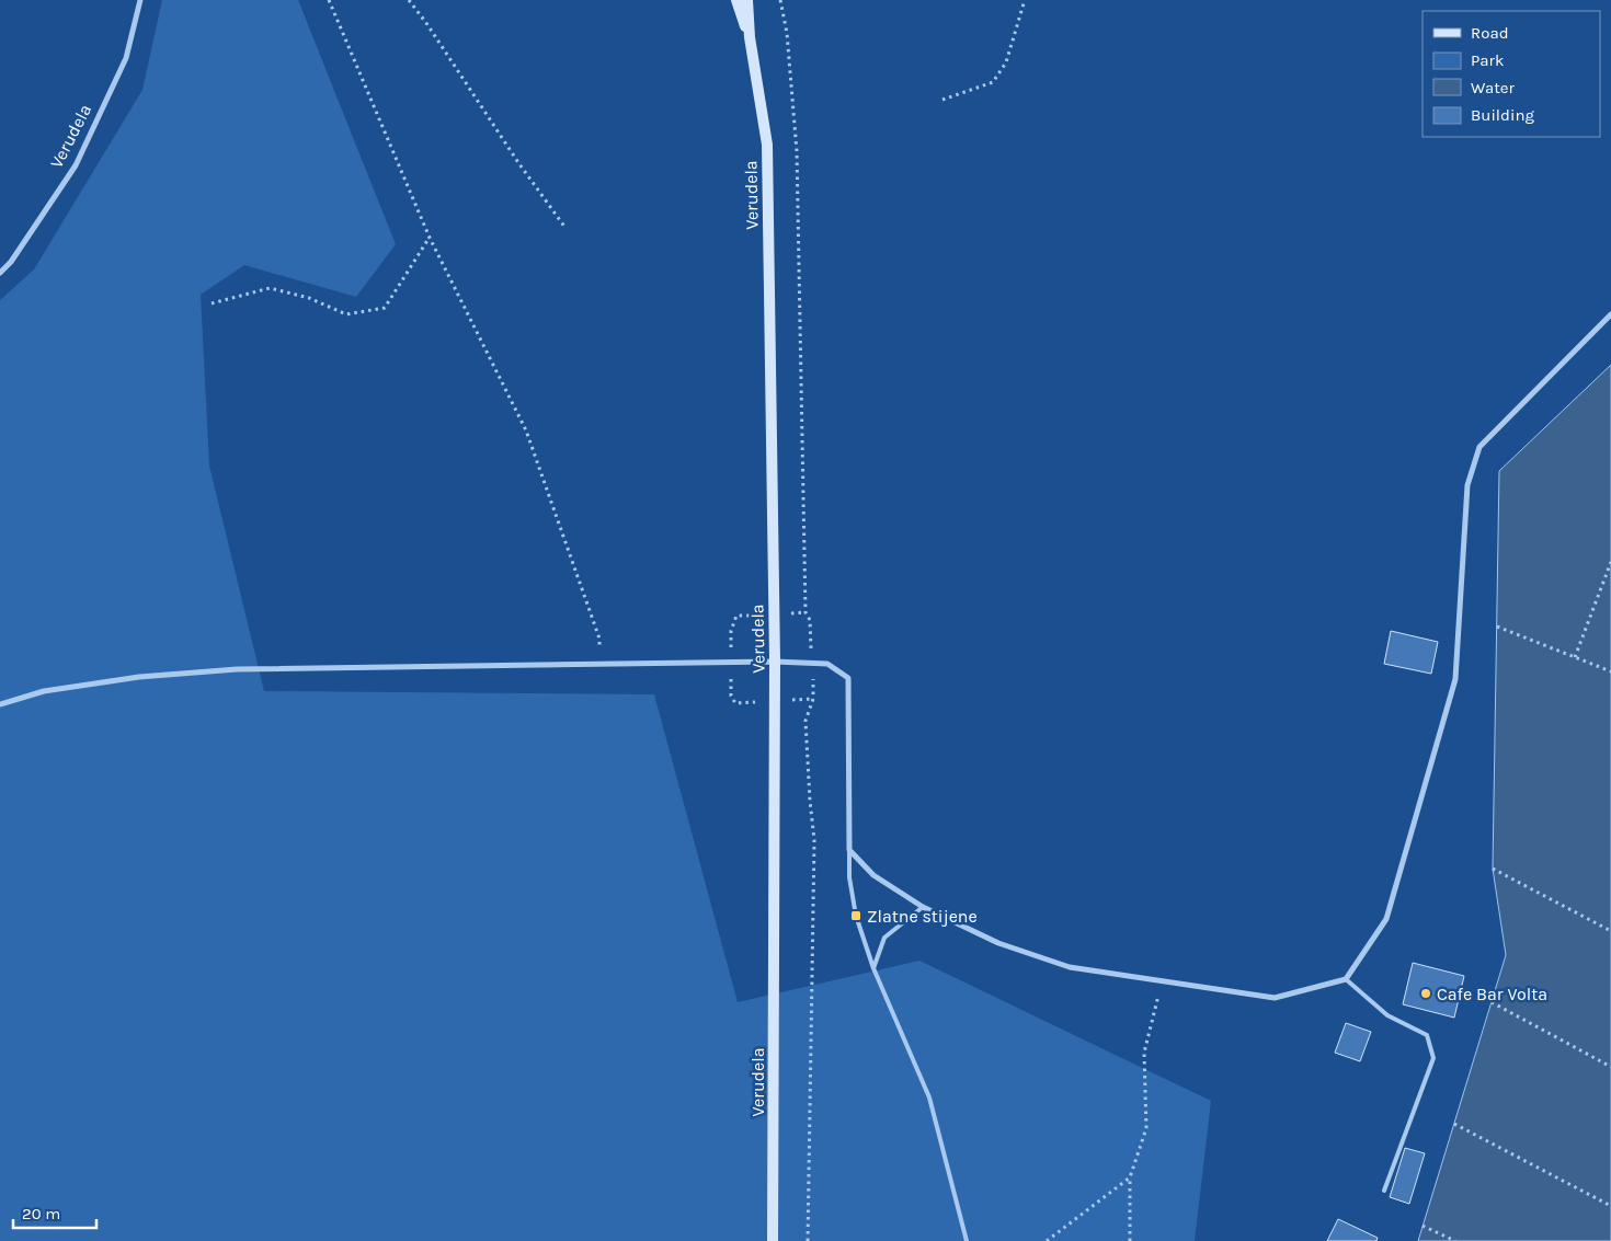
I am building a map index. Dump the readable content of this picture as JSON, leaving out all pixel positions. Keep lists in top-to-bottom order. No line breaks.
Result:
{"streets":{"main road":["Verudela"]},"places":{"transit":["Zlatne stijene"],"other":["Cafe Bar Volta"]},"legend":["Road","Park","Water","Building"],"scale_bar":"20 m"}
